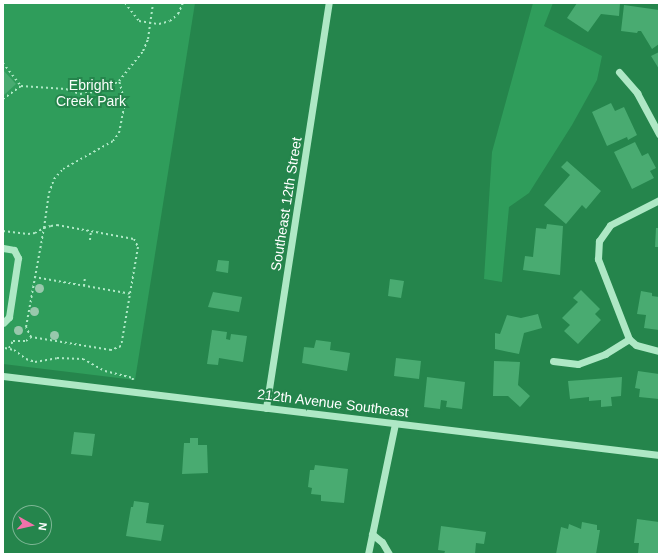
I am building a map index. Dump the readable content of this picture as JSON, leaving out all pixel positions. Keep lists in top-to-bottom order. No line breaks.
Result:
{"streets":{"street":["Southeast 12th Street","212th Avenue Southeast"]},"crossings":[["Southeast 12th Street","212th Avenue Southeast"]],"parks":["Ebright Creek Park"],"north":"right"}
